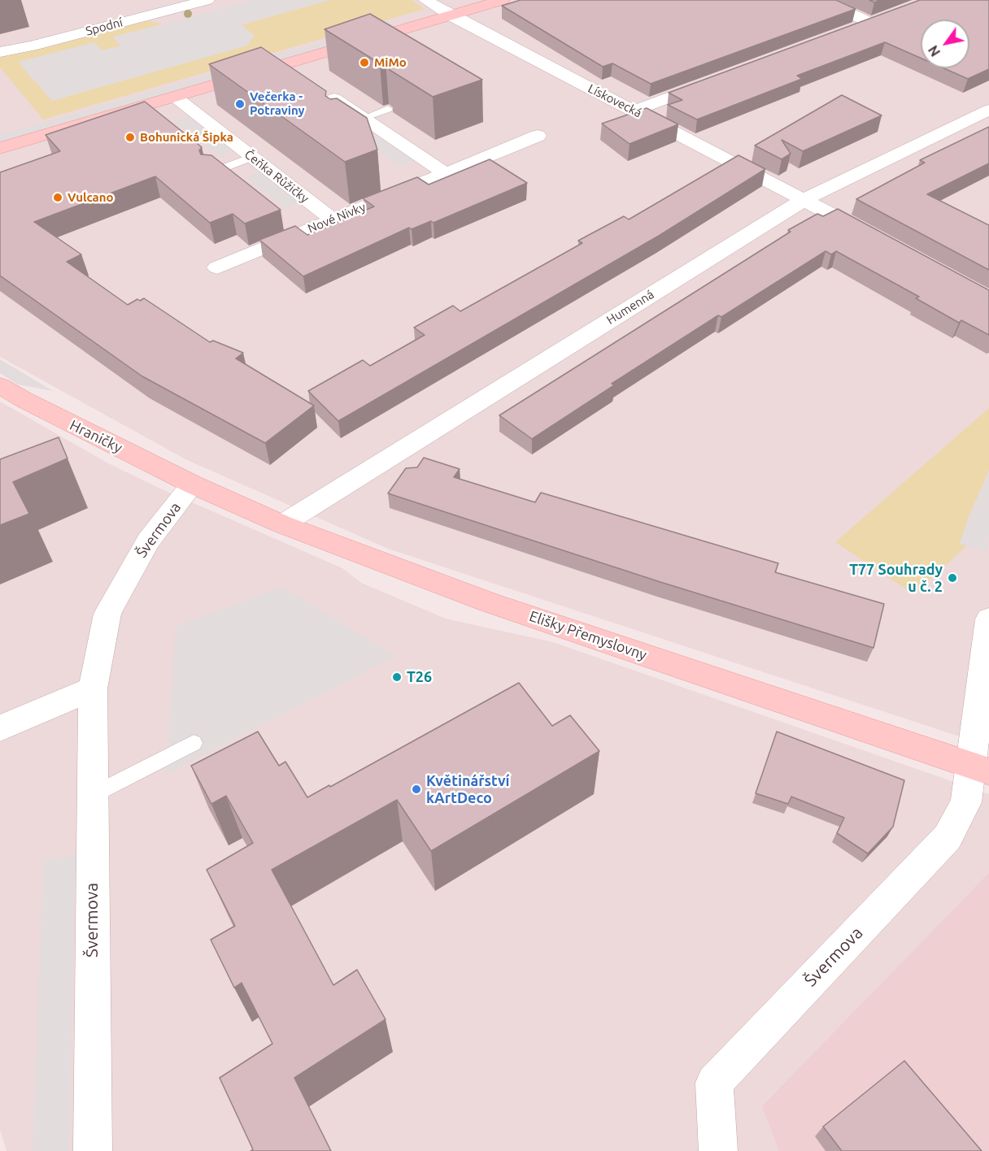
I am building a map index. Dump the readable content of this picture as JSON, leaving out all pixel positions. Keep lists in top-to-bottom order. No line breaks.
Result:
{"streets":{"street":["Spodní","Lískovecká","Čeňka Růžičky","Nové Nivky","Humenná","Hraničky","Švermova","Elišky Přemyslovny"]},"crossings":[["Lískovecká","Humenná"],["Čeňka Růžičky","Nové Nivky"],["Humenná","Elišky Přemyslovny"],["Hraničky","Švermova"],["Hraničky","Elišky Přemyslovny"],["Švermova","Elišky Přemyslovny"]],"places":["MiMo","Večerka - Potraviny","Bohunická Šipka","Vulcano","T77 Souhrady u č. 2","T26","Květinářství kArtDeco"],"north":"bottom left"}
